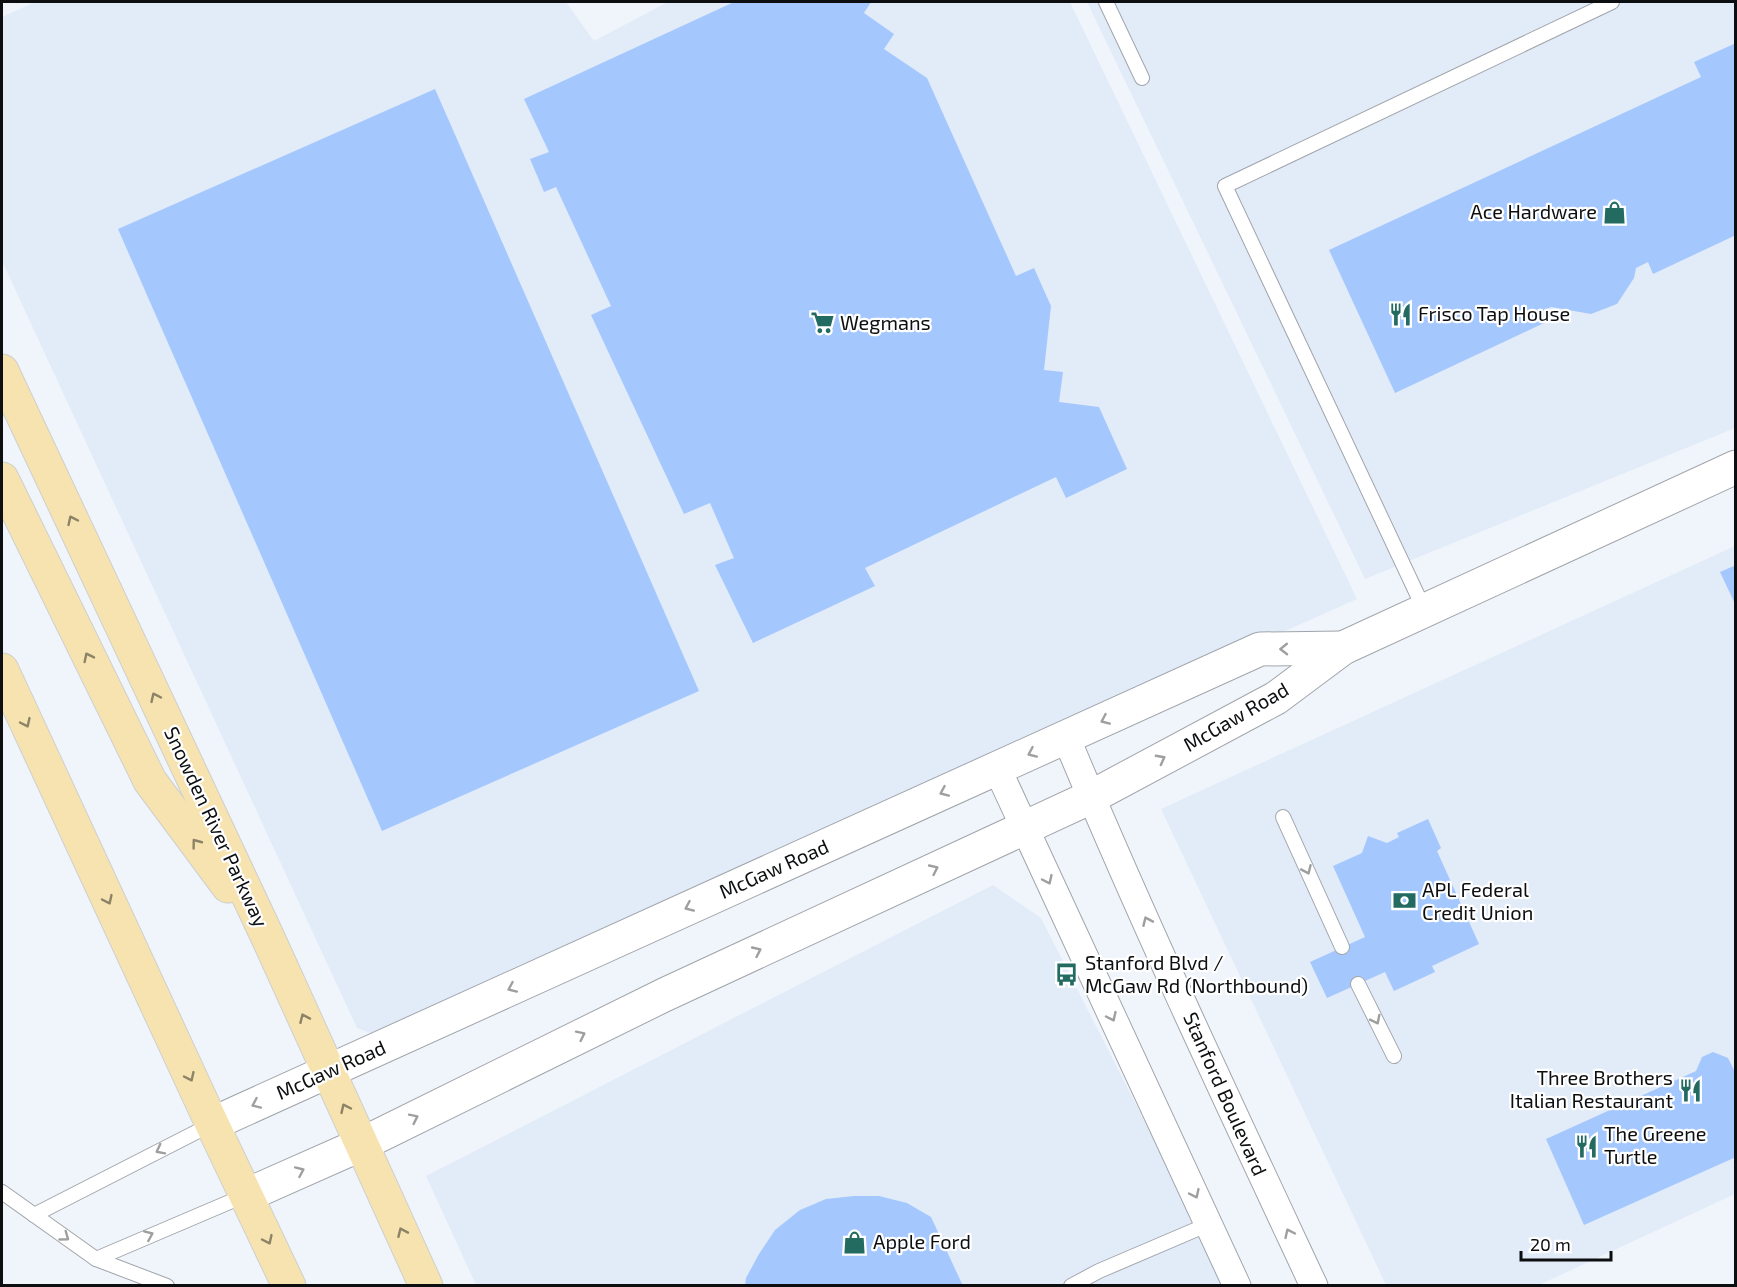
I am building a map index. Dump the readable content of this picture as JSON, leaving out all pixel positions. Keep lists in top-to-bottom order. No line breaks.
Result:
{"streets":{"main road":["Snowden River Parkway"],"street":["McGaw Road","Stanford Boulevard"]},"crossings":[["McGaw Road","Snowden River Parkway"],["McGaw Road","Stanford Boulevard"]],"places":{"shop":["Ace Hardware","Apple Ford"],"restaurant":["Frisco Tap House","Three Brothers Italian Restaurant","The Greene Turtle"],"supermarket":["Wegmans"],"bank":["APL Federal Credit Union"],"bus stop":["Stanford Blvd / McGaw Rd (Northbound)"]},"scale_bar":"20 m"}
